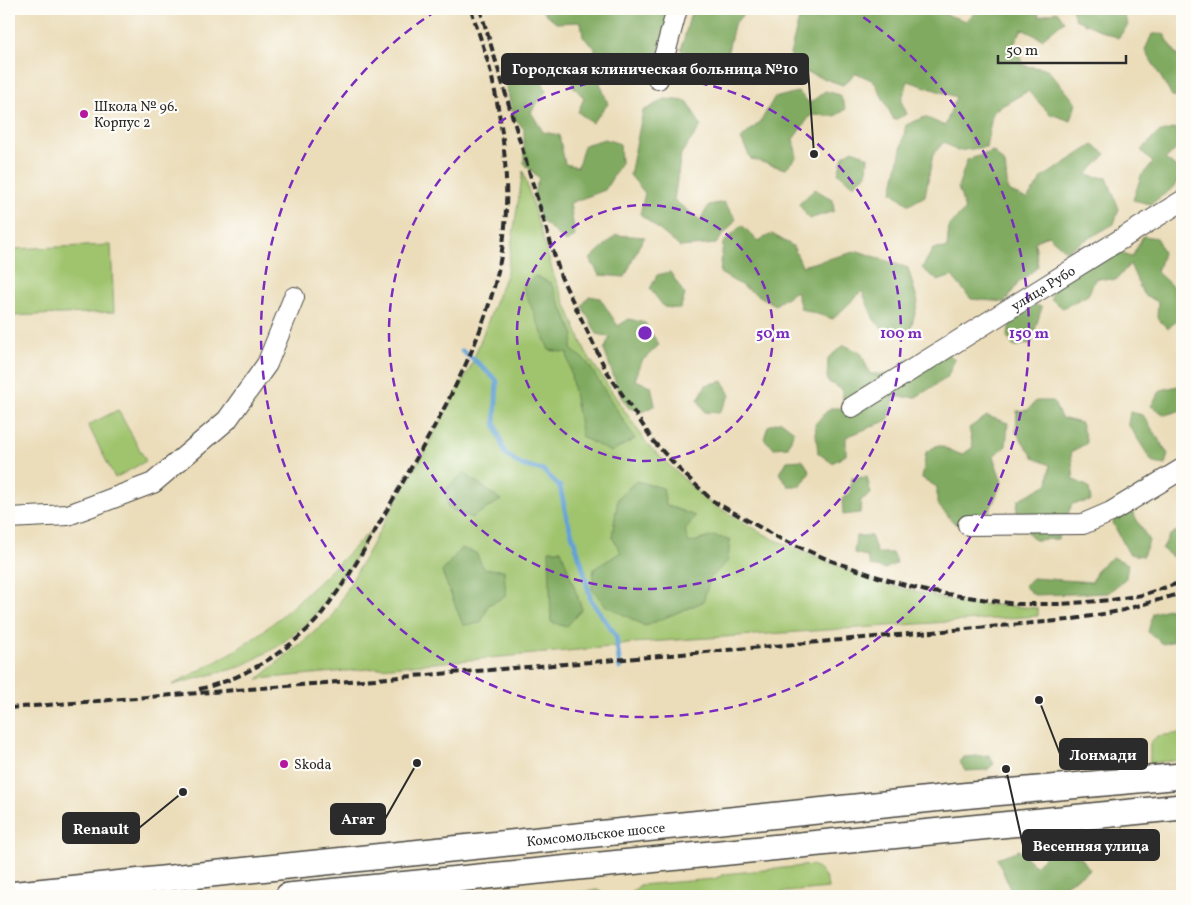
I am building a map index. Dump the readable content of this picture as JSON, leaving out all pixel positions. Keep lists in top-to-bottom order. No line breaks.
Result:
{"streets":{"main road":["Комсомольское шоссе"],"street":["улица Рубо"]},"places":["Школа № 96. Корпус 2","Городская клиническая больница №10","Лонмади","Агат","Skoda","Весенняя улица","Renault"],"scale_bar":"50 m","rings":["50 m","100 m","150 m"]}
